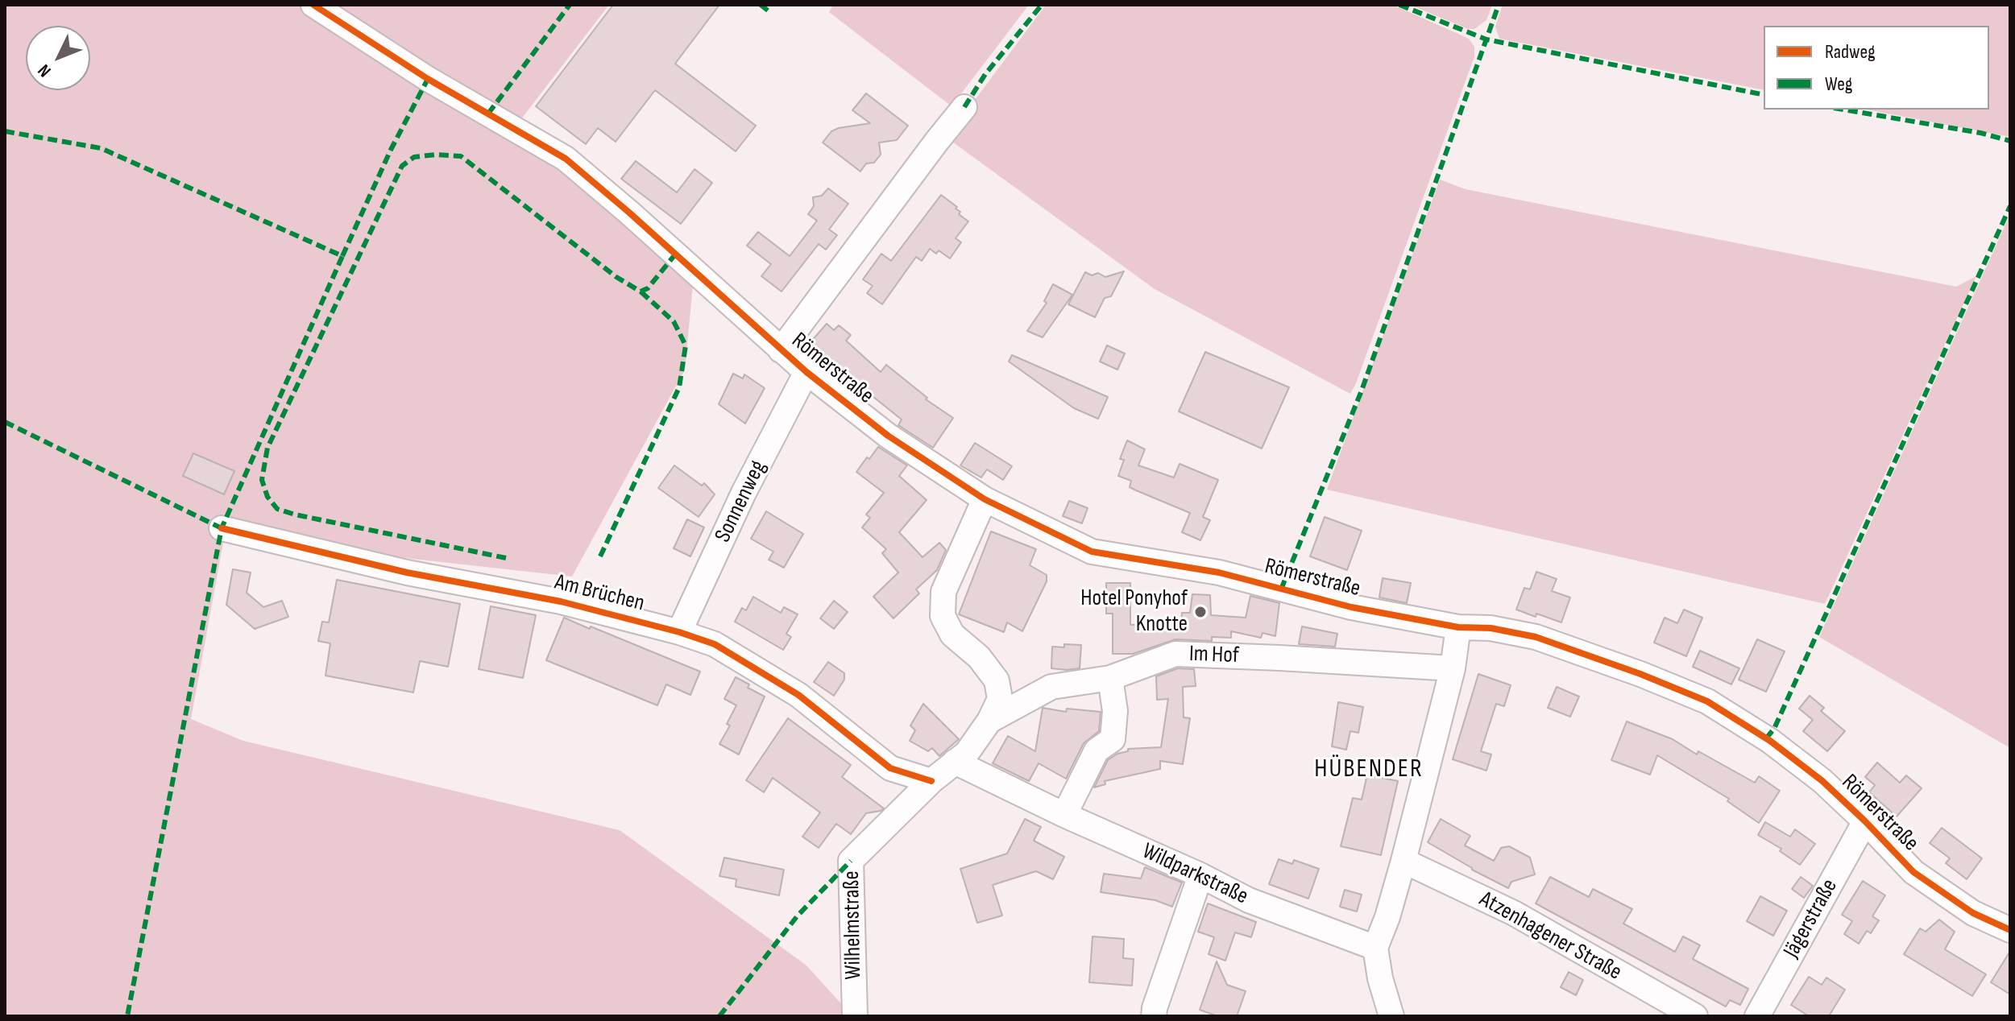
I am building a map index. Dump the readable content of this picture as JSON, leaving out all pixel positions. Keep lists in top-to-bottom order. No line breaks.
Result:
{"streets":{"street":["Römerstraße","Sonnenweg","Am Brüchen","Im Hof","Wildparkstraße","Jägerstraße","Wilhelmstraße","Atzenhagener Straße"]},"crossings":[["Römerstraße","Sonnenweg"],["Römerstraße","Jägerstraße"],["Römerstraße","Wilhelmstraße"],["Sonnenweg","Am Brüchen"],["Am Brüchen","Wilhelmstraße"],["Im Hof","Wilhelmstraße"],["Wildparkstraße","Wilhelmstraße"]],"districts":["HÜBENDER"],"places":["Hotel Ponyhof Knotte"],"legend":["Radweg","Weg"],"north":"bottom left"}
